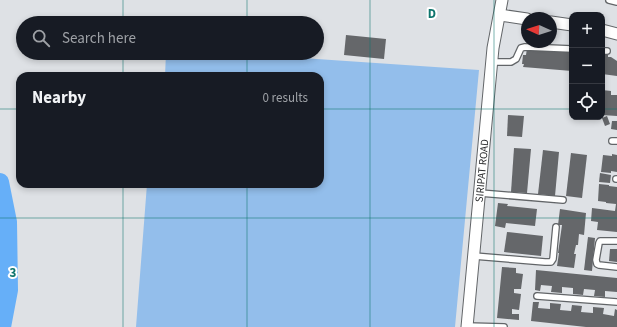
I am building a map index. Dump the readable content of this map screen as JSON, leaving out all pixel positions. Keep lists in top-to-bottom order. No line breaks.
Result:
{"streets":{"street":["SIRIPAT ROAD"]},"north":"left","page":{"map_buttons":["+","−"],"search":"Search here","heading":["Nearby","0 results"]},"grid":{"columns":["D"],"rows":["3"]}}
